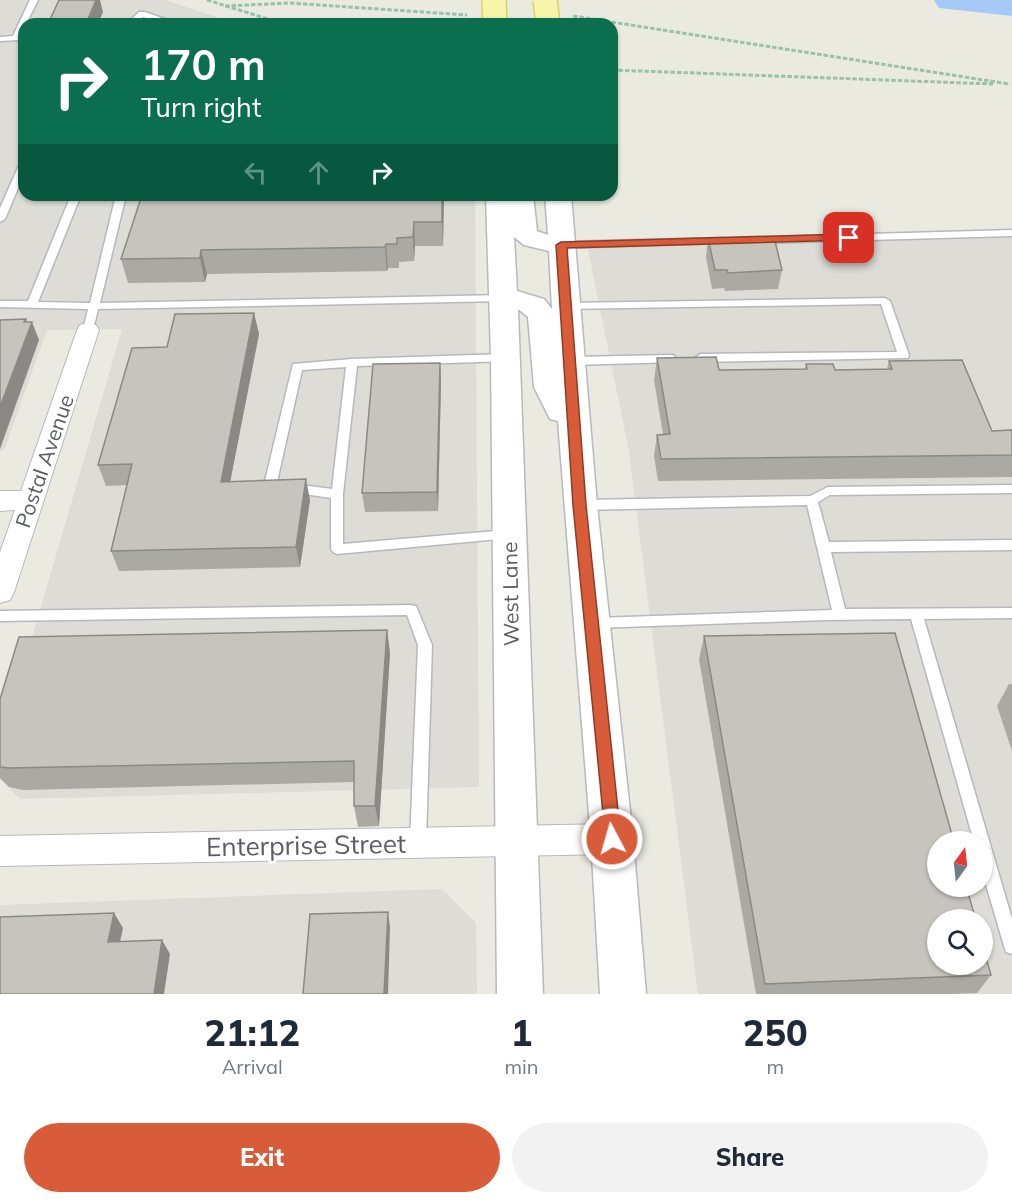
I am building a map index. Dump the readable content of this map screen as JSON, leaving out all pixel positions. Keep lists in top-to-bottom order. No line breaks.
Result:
{"streets":{"main road":["West Lane"],"street":["Postal Avenue","Enterprise Street"]},"crossings":[["West Lane","Enterprise Street"]],"north":"top","page":{"turn":["170 m","Turn right"],"eta":["21:12","Arrival","1","min","250","m"],"buttons":["Exit","Share"]}}
